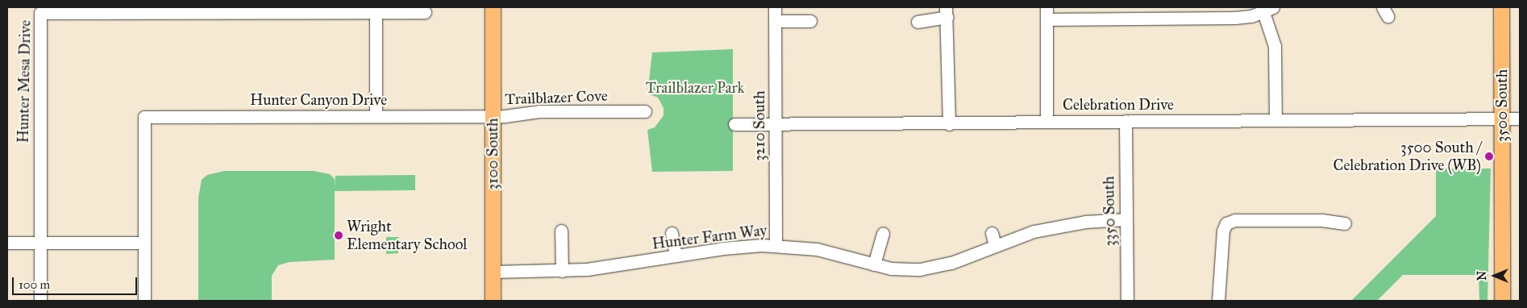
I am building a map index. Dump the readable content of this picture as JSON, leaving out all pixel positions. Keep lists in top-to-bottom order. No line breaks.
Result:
{"streets":{"main road":["3500 South","3100 South"],"street":["Hunter Mesa Drive","Trailblazer Cove","Hunter Canyon Drive","Celebration Drive","3210 South","3350 South","Hunter Farm Way"]},"crossings":[["Trailblazer Cove","Hunter Canyon Drive"],["Trailblazer Cove","3100 South"],["Hunter Canyon Drive","3100 South"],["Celebration Drive","3500 South"],["Celebration Drive","3210 South"],["Celebration Drive","3350 South"],["3210 South","Hunter Farm Way"],["3100 South","Hunter Farm Way"],["3350 South","Hunter Farm Way"]],"parks":["Trailblazer Park"],"places":["3500 South / Celebration Drive (WB)","Wright Elementary School"],"scale_bar":"100 m","north":"left"}
